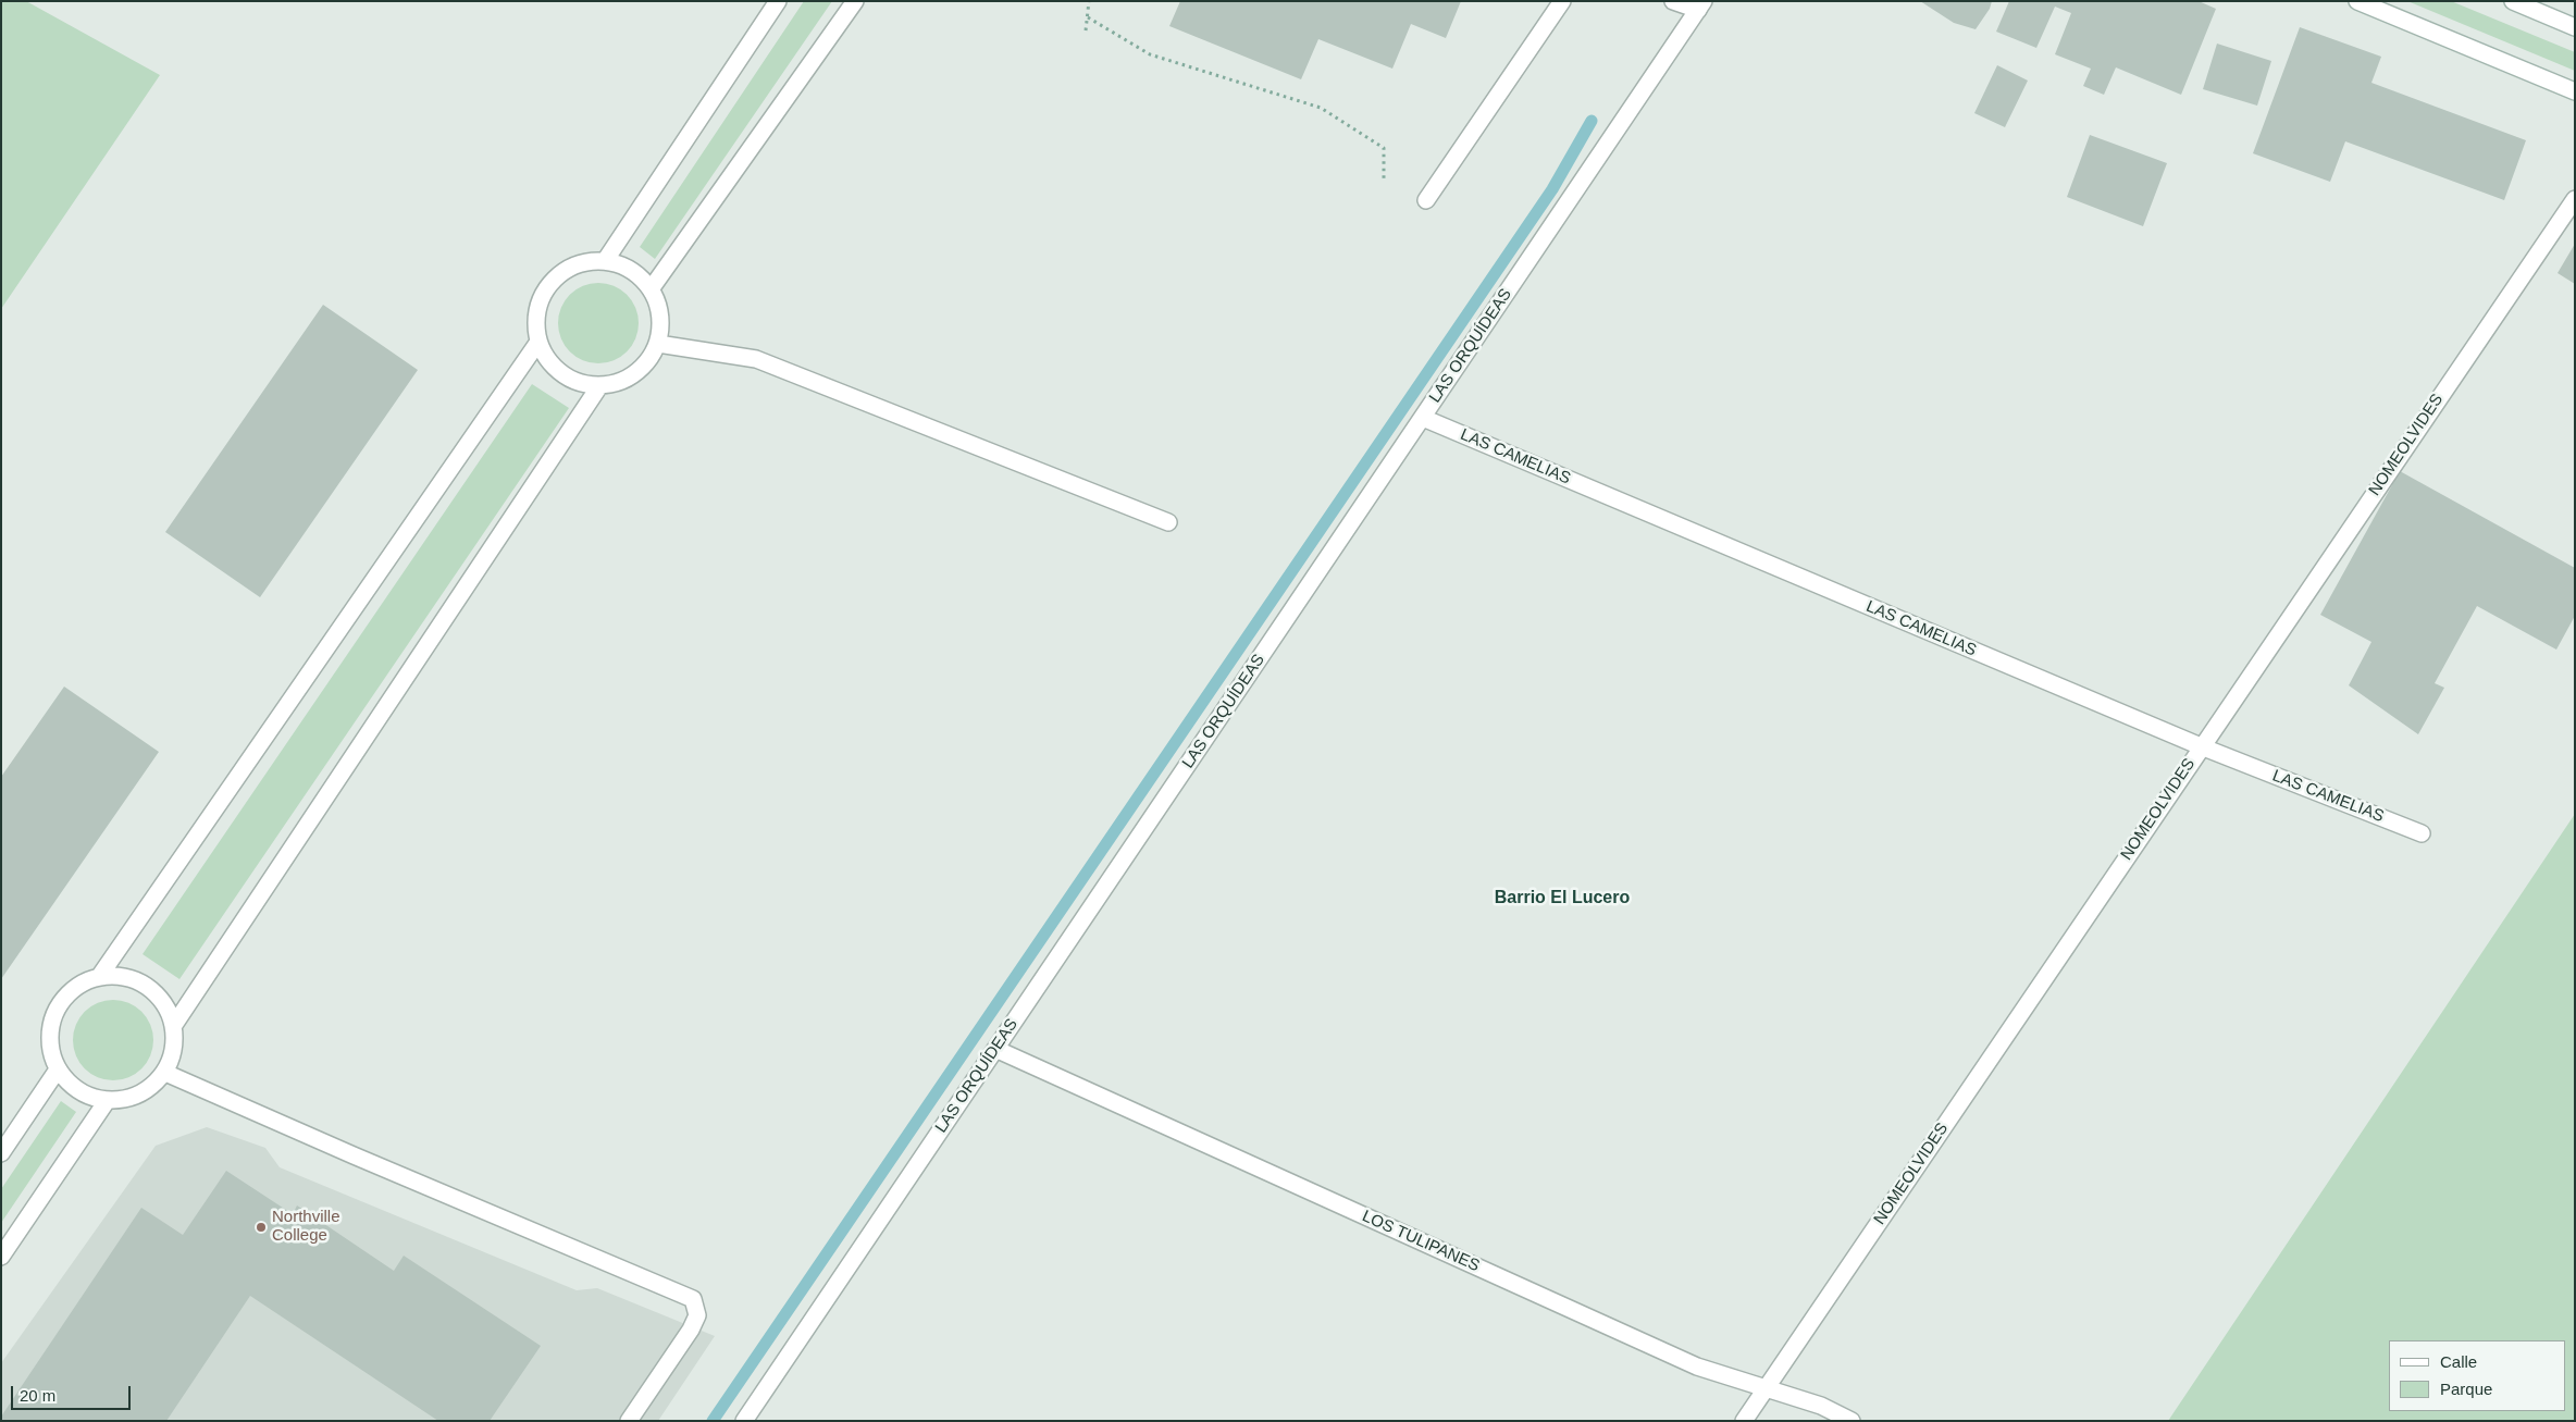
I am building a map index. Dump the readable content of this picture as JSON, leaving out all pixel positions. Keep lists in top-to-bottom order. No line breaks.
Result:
{"streets":{"street":["LAS ORQUÍDEAS","NOMEOLVIDES","LAS CAMELIAS","LOS TULIPANES"]},"crossings":[["LAS ORQUÍDEAS","LAS CAMELIAS"],["LAS ORQUÍDEAS","LOS TULIPANES"],["NOMEOLVIDES","LAS CAMELIAS"],["NOMEOLVIDES","LOS TULIPANES"]],"districts":["Barrio El Lucero"],"places":["Northville College"],"legend":["Calle","Parque"],"scale_bar":"20 m"}
